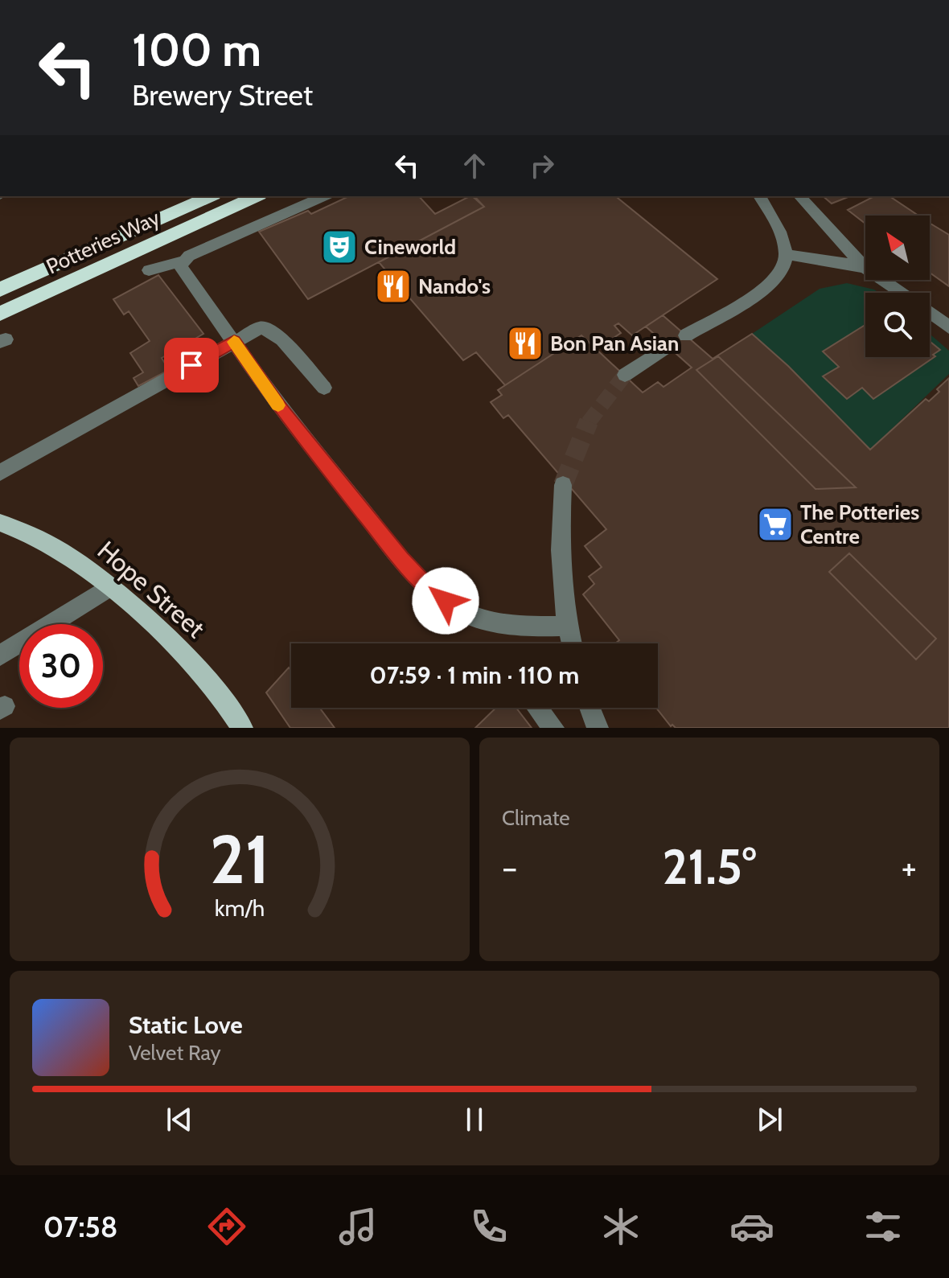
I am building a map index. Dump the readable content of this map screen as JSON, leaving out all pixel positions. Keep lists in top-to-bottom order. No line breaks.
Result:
{"streets":{"highway":["Potteries Way"],"main road":["Hope Street"]},"places":{"theatre":["Cineworld"],"restaurant":["Nando's","Bon Pan Asian"],"supermarket":["The Potteries Centre"]},"north":"top left","page":{"turn":["100 m","Brewery Street"],"limit":"30","trip":"07:59 · 1 min · 110 m","tile":"Climate","heat":["−","21.5°","+"],"song":["Static Love","Velvet Ray"],"tabs":"07:58","gauge":["21","km/h"]}}
